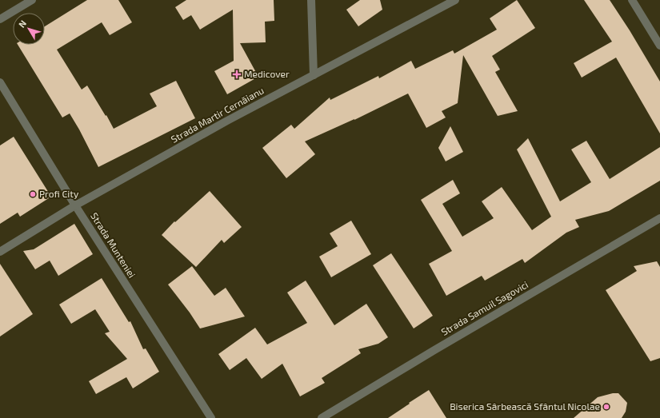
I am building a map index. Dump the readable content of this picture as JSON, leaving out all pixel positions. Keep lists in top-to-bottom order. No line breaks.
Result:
{"streets":{"street":["Strada Martir Cernăianu","Strada Munteniei","Strada Samuil Sagovici"]},"crossings":[["Strada Martir Cernăianu","Strada Munteniei"]],"places":{"health":["Medicover"],"other":["Profi City","Biserica Sârbească Sfântul Nicolae"]},"north":"top left"}
